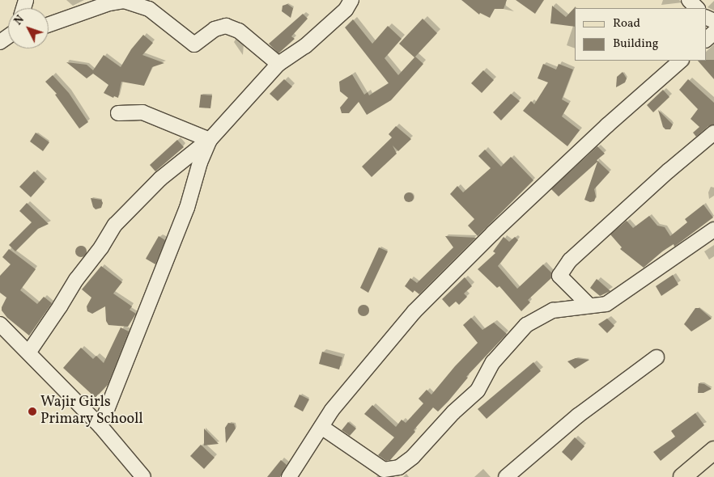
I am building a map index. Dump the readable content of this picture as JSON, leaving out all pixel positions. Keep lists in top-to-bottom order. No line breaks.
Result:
{"places":["Wajir Girls Primary Schooll"],"legend":["Road","Building"],"north":"top left"}
